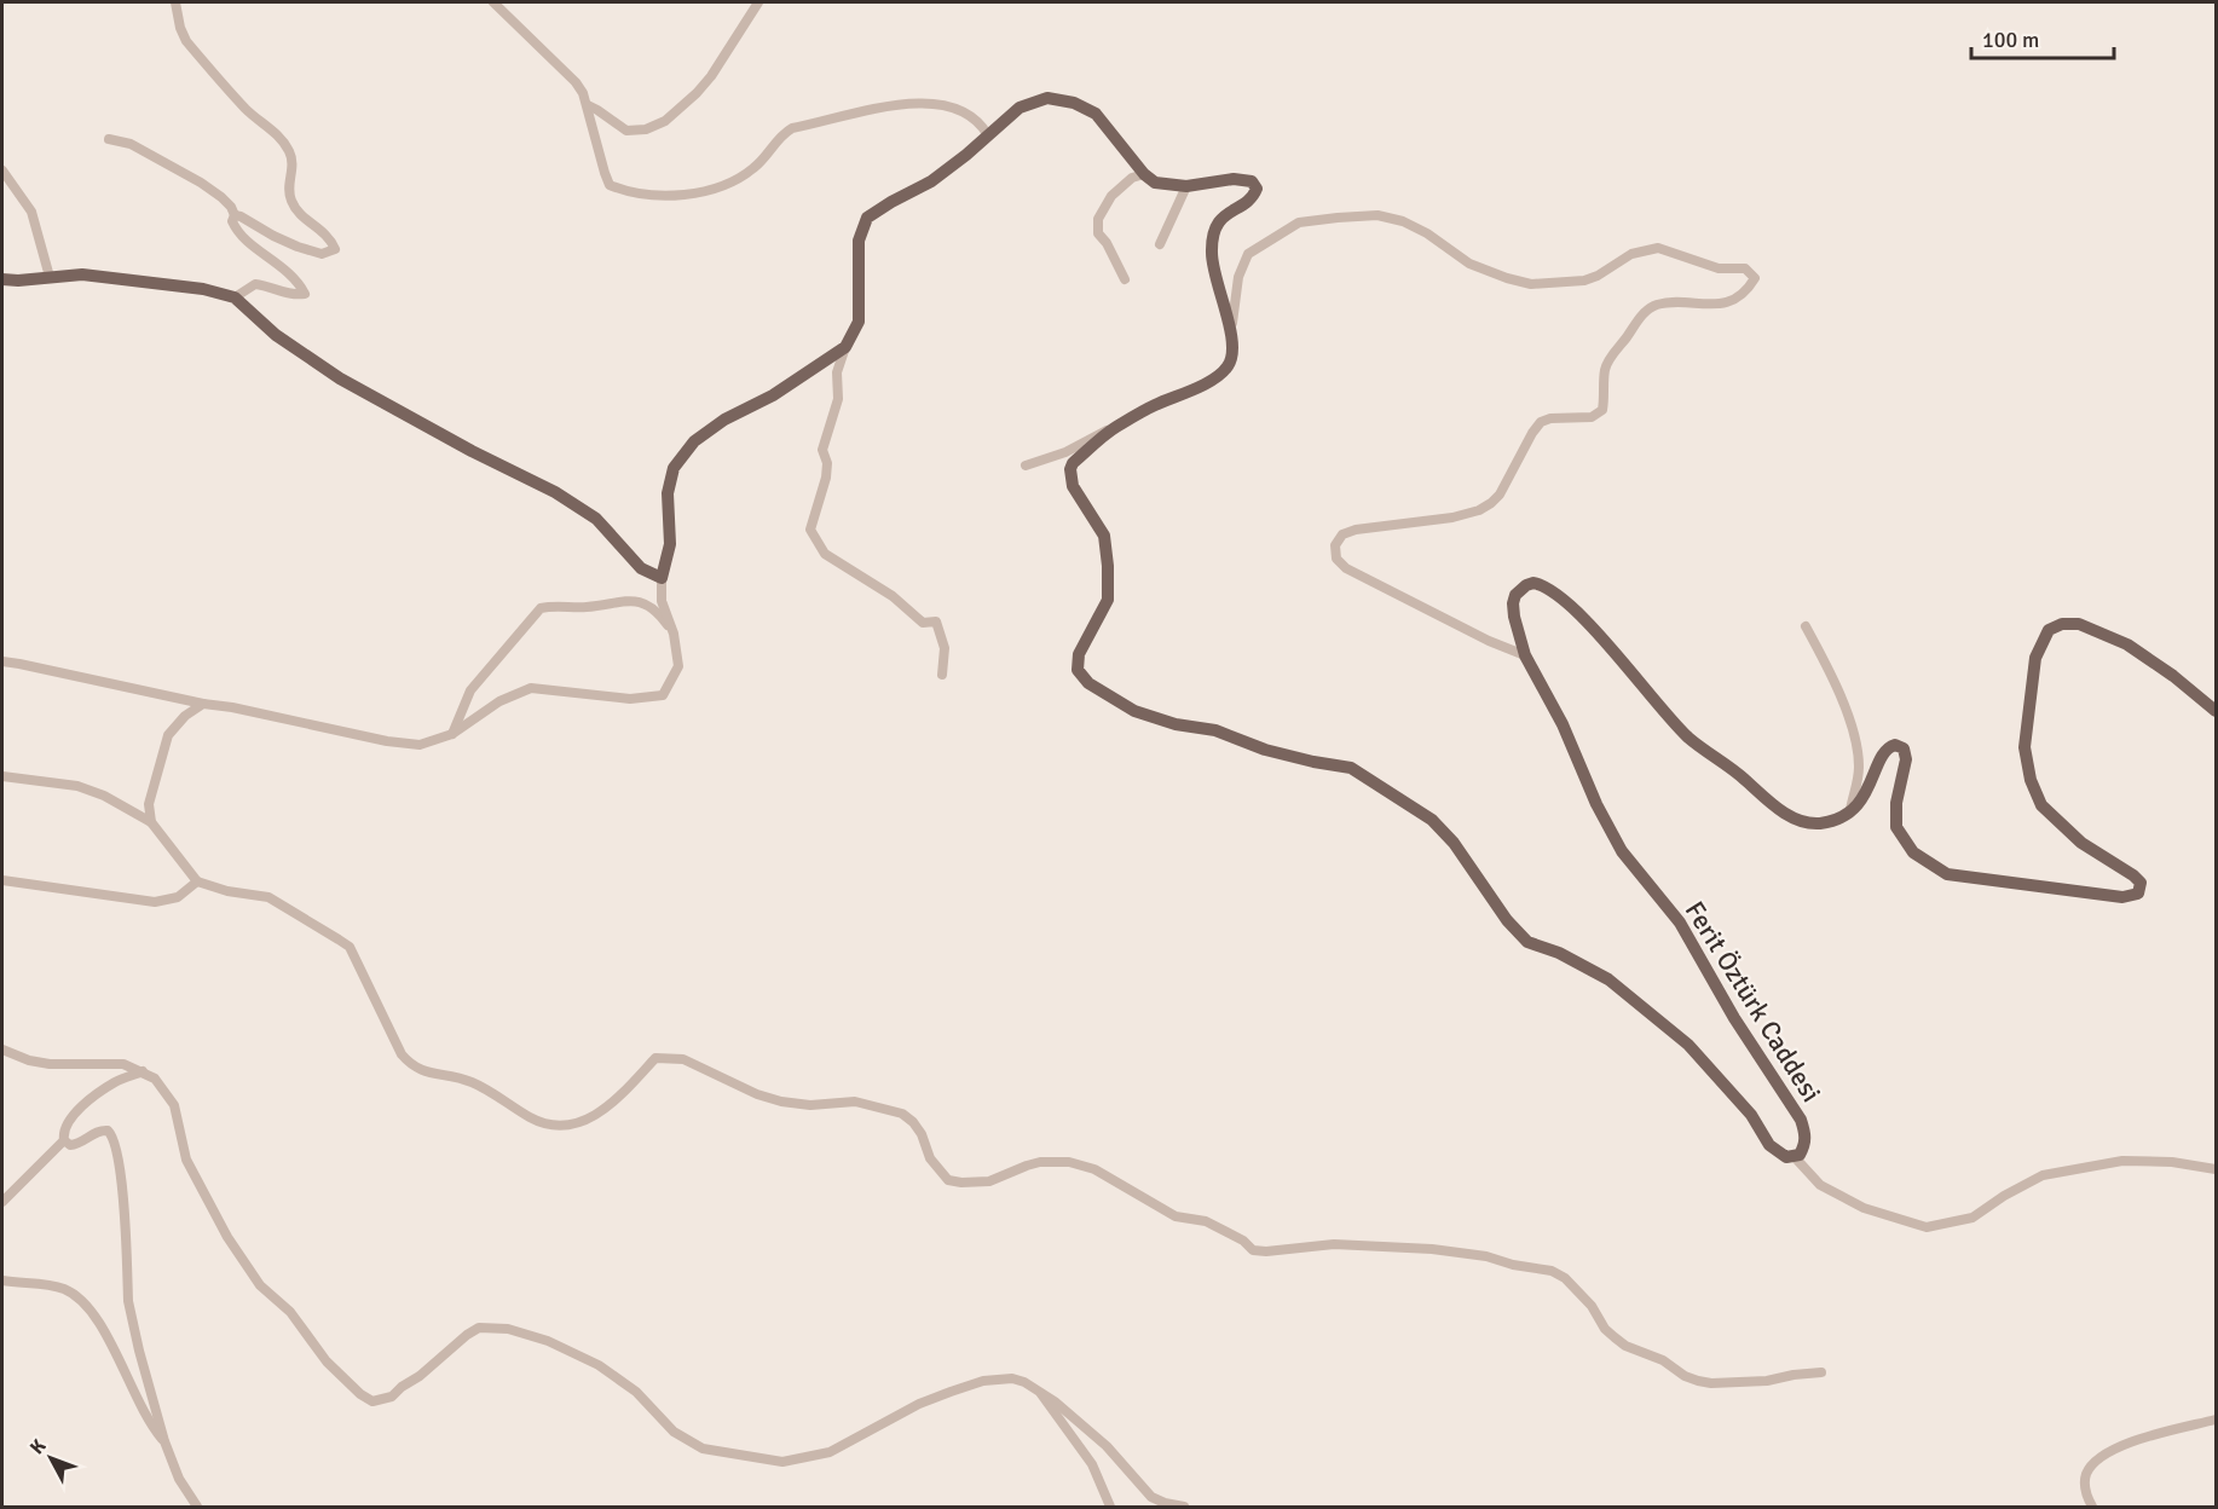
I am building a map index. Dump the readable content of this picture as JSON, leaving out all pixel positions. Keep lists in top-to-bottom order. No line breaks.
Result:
{"streets":{"main road":["Ferit Öztürk Caddesi"]},"scale_bar":"100 m","north":"top left"}
